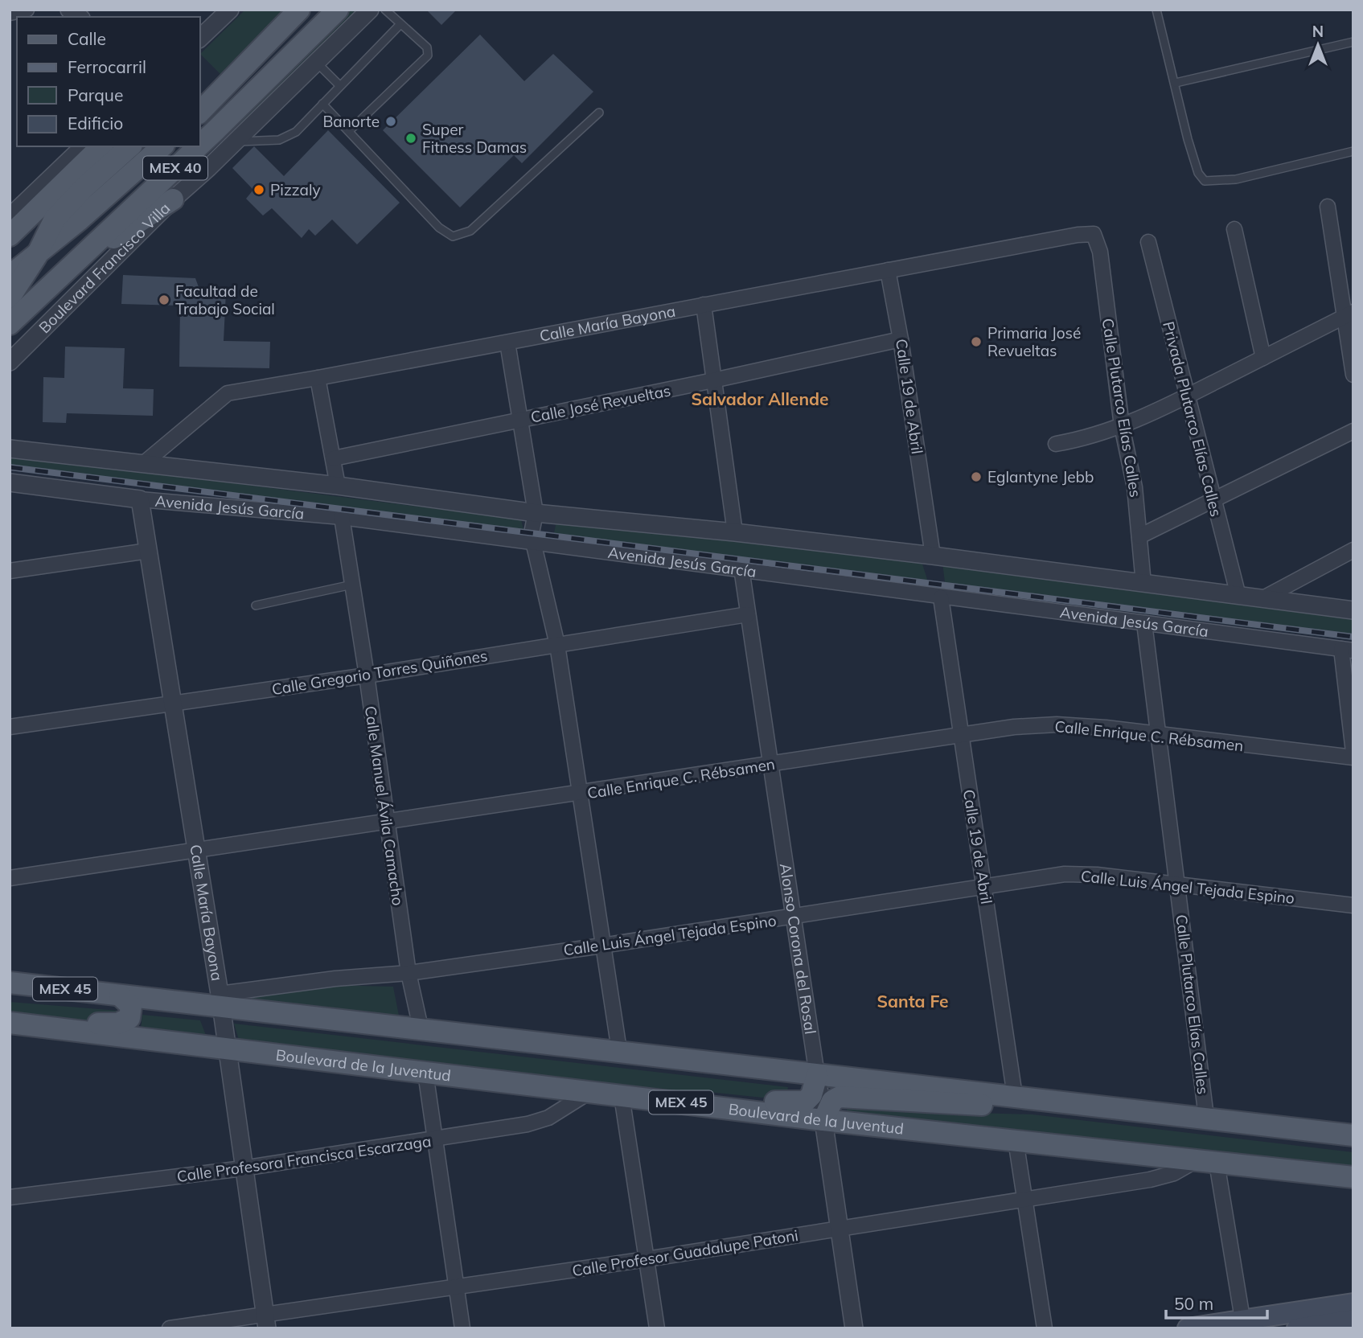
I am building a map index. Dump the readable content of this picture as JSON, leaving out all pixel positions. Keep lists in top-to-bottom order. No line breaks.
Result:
{"streets":{"main road":["MEX 40","Boulevard Francisco Villa","MEX 45","Boulevard de la Juventud"],"street":["Calle María Bayona","Calle 19 de Abril","Calle José Revueltas","Calle Plutarco Elías Calles","Privada Plutarco Elías Calles","Avenida Jesús García","Calle Gregorio Torres Quiñones","Calle Enrique C. Rébsamen","Calle Manuel Ávila Camacho","Calle Luis Ángel Tejada Espino","Alonso Corona del Rosal","Calle Profesora Francisca Escarzaga","Calle Profesor Guadalupe Patoni"]},"crossings":[["Calle María Bayona","Calle 19 de Abril"],["Calle María Bayona","Calle Plutarco Elías Calles"],["Calle María Bayona","Avenida Jesús García"],["Calle María Bayona","Calle Gregorio Torres Quiñones"],["Calle María Bayona","Calle Enrique C. Rébsamen"],["Calle María Bayona","Calle Luis Ángel Tejada Espino"],["Calle María Bayona","MEX 45"],["Calle María Bayona","Boulevard de la Juventud"],["Calle María Bayona","Calle Profesora Francisca Escarzaga"],["Calle María Bayona","Calle Profesor Guadalupe Patoni"],["Calle 19 de Abril","Calle José Revueltas"],["Calle 19 de Abril","Avenida Jesús García"],["Calle 19 de Abril","Calle Enrique C. Rébsamen"],["Calle 19 de Abril","Calle Luis Ángel Tejada Espino"],["Calle 19 de Abril","MEX 45"],["Calle Plutarco Elías Calles","Avenida Jesús García"],["Calle Plutarco Elías Calles","Calle Enrique C. Rébsamen"],["Calle Plutarco Elías Calles","Calle Luis Ángel Tejada Espino"],["Calle Plutarco Elías Calles","MEX 45"],["Privada Plutarco Elías Calles","Avenida Jesús García"],["Avenida Jesús García","Calle Manuel Ávila Camacho"],["Avenida Jesús García","Alonso Corona del Rosal"],["Calle Gregorio Torres Quiñones","Calle Manuel Ávila Camacho"],["Calle Gregorio Torres Quiñones","Alonso Corona del Rosal"],["Calle Enrique C. Rébsamen","Calle Manuel Ávila Camacho"],["Calle Enrique C. Rébsamen","Alonso Corona del Rosal"],["Calle Manuel Ávila Camacho","Calle Luis Ángel Tejada Espino"],["Calle Manuel Ávila Camacho","MEX 45"],["Calle Luis Ángel Tejada Espino","Alonso Corona del Rosal"],["Calle Luis Ángel Tejada Espino","MEX 45"],["Alonso Corona del Rosal","MEX 45"],["Alonso Corona del Rosal","Boulevard de la Juventud"],["Alonso Corona del Rosal","Calle Profesor Guadalupe Patoni"],["Boulevard de la Juventud","Calle Profesora Francisca Escarzaga"],["Boulevard de la Juventud","Calle Profesor Guadalupe Patoni"]],"districts":["Salvador Allende","Santa Fe"],"places":["Banorte","Super Fitness Damas","Pizzaly","Facultad de Trabajo Social","Primaria José Revueltas","Eglantyne Jebb"],"legend":["Calle","Ferrocarril","Parque","Edificio"],"scale_bar":"50 m","north":"top"}
